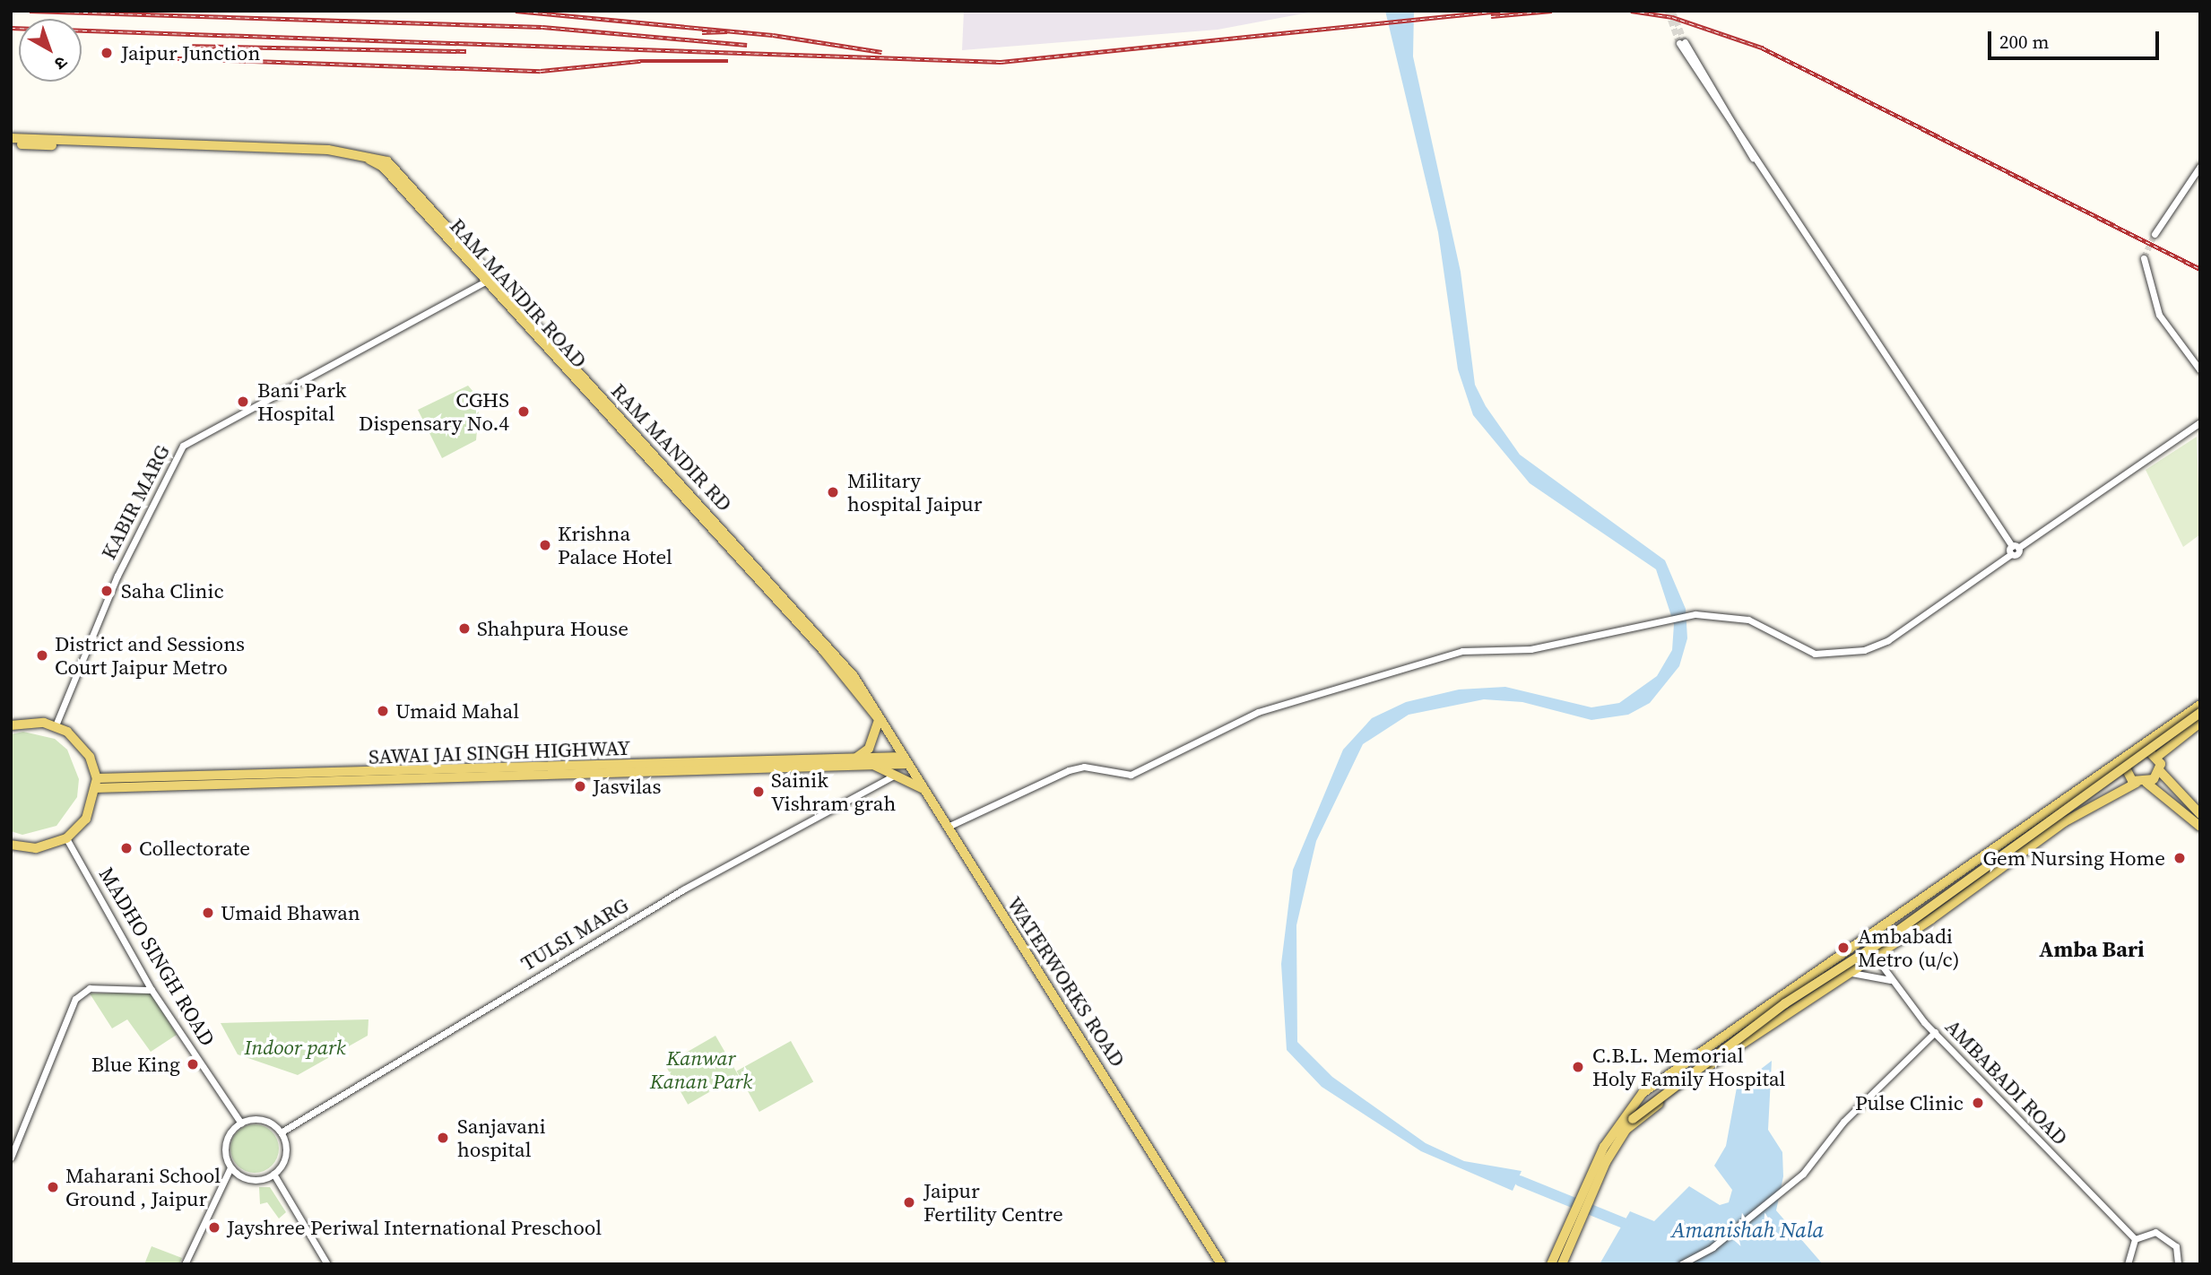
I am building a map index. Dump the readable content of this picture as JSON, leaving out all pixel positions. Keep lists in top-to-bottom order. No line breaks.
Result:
{"streets":{"main road":["RAM MANDIR ROAD","RAM MANDIR RD","SAWAI JAI SINGH HIGHWAY","WATERWORKS ROAD"],"street":["KABIR MARG","TULSI MARG","MADHO SINGH ROAD","AMBABADI ROAD"]},"crossings":[["RAM MANDIR ROAD","RAM MANDIR RD"],["RAM MANDIR RD","KABIR MARG"],["RAM MANDIR RD","WATERWORKS ROAD"],["SAWAI JAI SINGH HIGHWAY","WATERWORKS ROAD"],["TULSI MARG","MADHO SINGH ROAD"]],"districts":["Amba Bari"],"water":["Amanishah Nala"],"parks":["Indoor park","Kanwar Kanan Park"],"places":["Jaipur Junction","Bani Park Hospital","CGHS Dispensary No.4","Military hospital Jaipur","Krishna Palace Hotel","Saha Clinic","Shahpura House","District and Sessions Court Jaipur Metro","Umaid Mahal","Jasvilas","Sainik Vishram grah","Collectorate","Gem Nursing Home","Umaid Bhawan","Ambabadi Metro (u/c)","Blue King","C.B.L. Memorial Holy Family Hospital","Pulse Clinic","Sanjavani hospital","Maharani School Ground , Jaipur","Jaipur Fertility Centre","Jayshree Periwal International Preschool"],"scale_bar":"200 m","north":"bottom right"}
